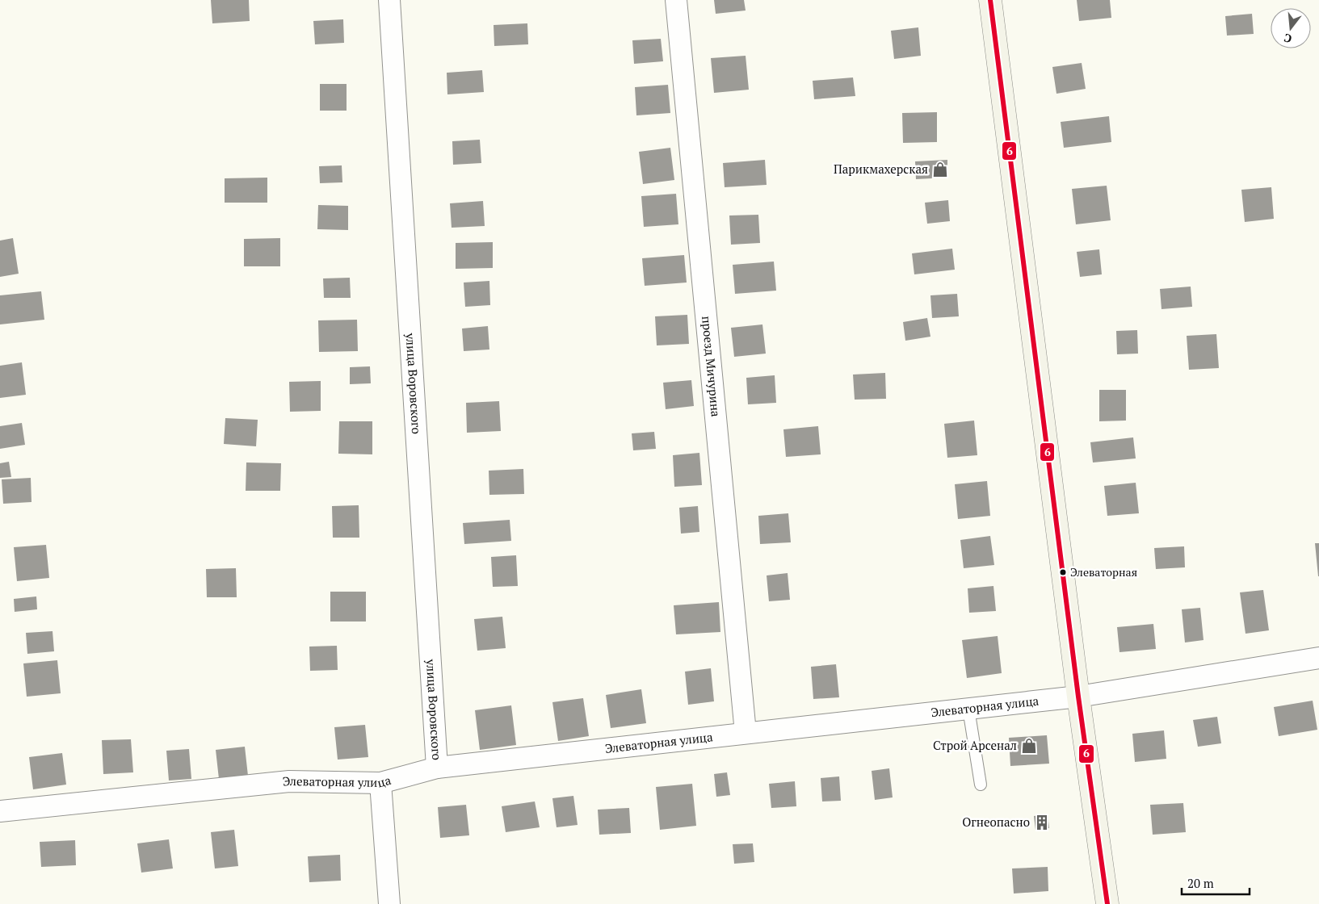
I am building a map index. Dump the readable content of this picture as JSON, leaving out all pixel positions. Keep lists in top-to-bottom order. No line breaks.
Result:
{"streets":{"street":["проезд Мичурина","улица Воровского","Элеваторная улица"]},"crossings":[["проезд Мичурина","Элеваторная улица"],["улица Воровского","Элеваторная улица"]],"places":{"shop":["Парикмахерская","Строй Арсенал"],"other":["Элеваторная"],"building":["Огнеопасно"]},"lines":["transit line 6"],"scale_bar":"20 m","north":"bottom"}
